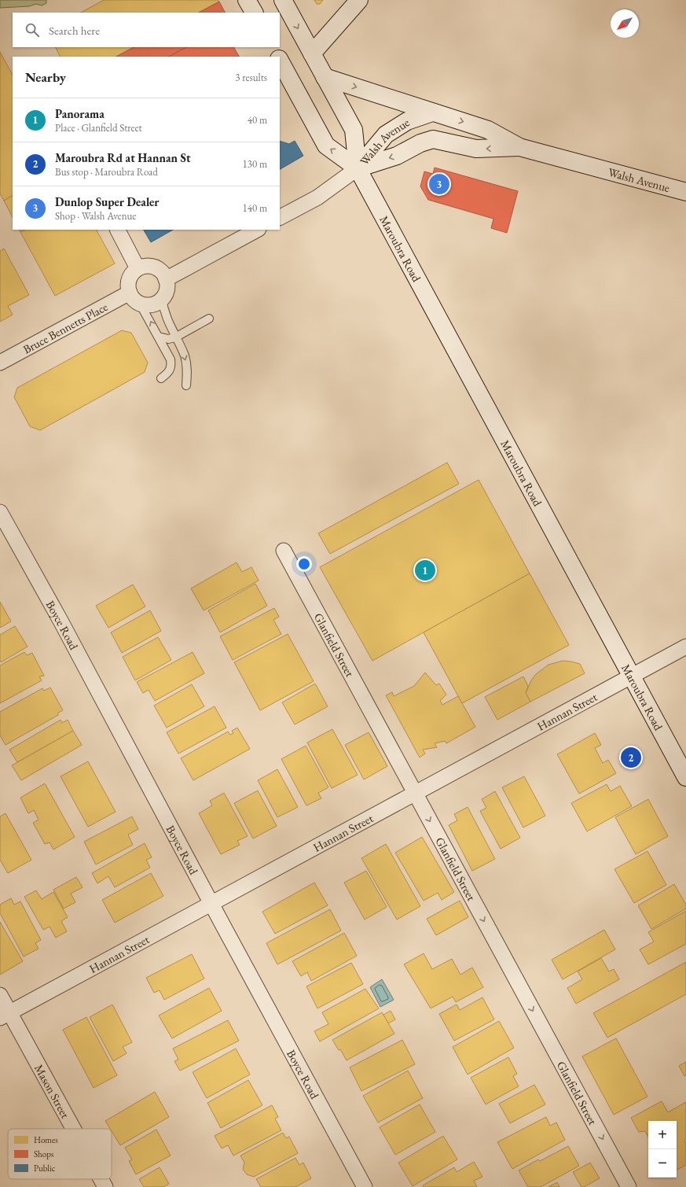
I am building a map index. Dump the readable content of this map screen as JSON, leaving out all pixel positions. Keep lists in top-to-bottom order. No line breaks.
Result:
{"streets":{"main road":["Walsh Avenue","Maroubra Road"],"street":["Bruce Bennetts Place","Boyce Road","Glanfield Street","Hannan Street","Mason Street"]},"crossings":[["Walsh Avenue","Maroubra Road"],["Maroubra Road","Hannan Street"],["Boyce Road","Hannan Street"],["Glanfield Street","Hannan Street"],["Hannan Street","Mason Street"]],"one_way":["Glanfield Street"],"legend":["Homes","Shops","Public"],"north":"bottom left","page":{"search":"Search here","heading":["Nearby","3 results"],"list":[{"mark":"1","name":"Panorama","note":"Place · Glanfield Street","value":"40 m"},{"mark":"2","name":"Maroubra Rd at Hannan St","note":"Bus stop · Maroubra Road","value":"130 m"},{"mark":"3","name":"Dunlop Super Dealer","note":"Shop · Walsh Avenue","value":"140 m"}],"pins":["3","1","2"],"map_buttons":["+","−"]}}
